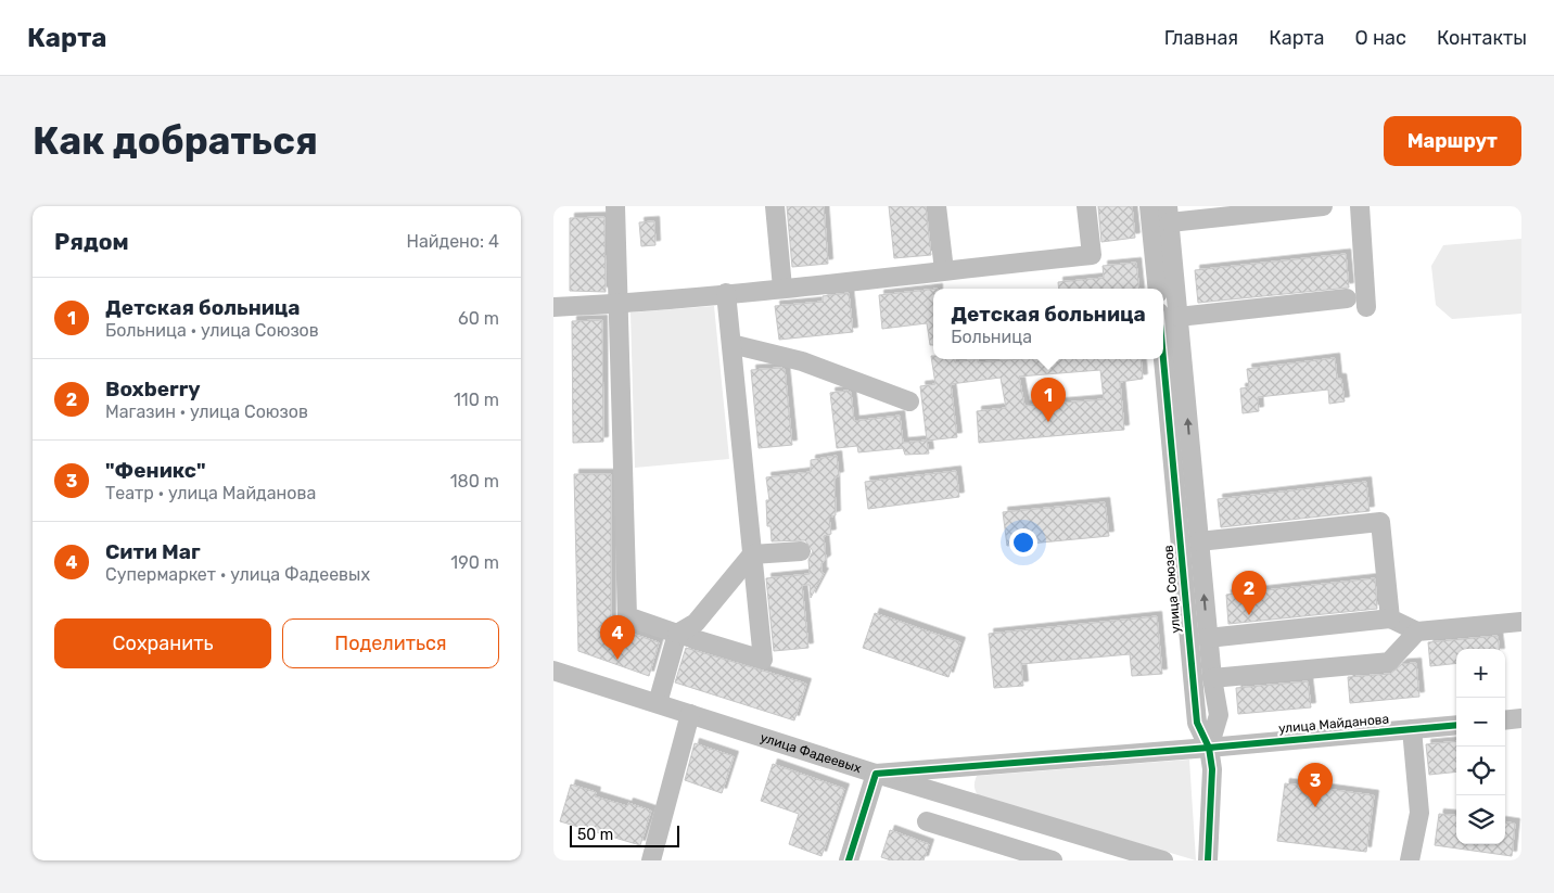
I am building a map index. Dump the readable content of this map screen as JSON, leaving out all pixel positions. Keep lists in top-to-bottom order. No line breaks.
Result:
{"streets":{"street":["улица Союзов","улица Майданова","улица Фадеевых"]},"crossings":[["улица Союзов","улица Майданова"],["улица Майданова","улица Фадеевых"]],"scale_bar":"50 m","page":{"header":"Карта","nav":["Главная","Карта","О нас","Контакты"],"buttons":["Маршрут",["Сохранить","Поделиться"]],"title":"Как добраться","heading":["Рядом","Найдено: 4"],"list":[{"mark":"1","name":"Детская больница","note":"Больница · улица Союзов","value":"60 m"},{"mark":"2","name":"Boxberry","note":"Магазин · улица Союзов","value":"110 m"},{"mark":"3","name":"\"Феникс\"","note":"Театр · улица Майданова","value":"180 m"},{"mark":"4","name":"Сити Маг","note":"Супермаркет · улица Фадеевых","value":"190 m"}],"popup":["Детская больница","Больница"],"pins":["1","2","4","3"],"map_buttons":["+","−"],"scale":"50 m"}}
